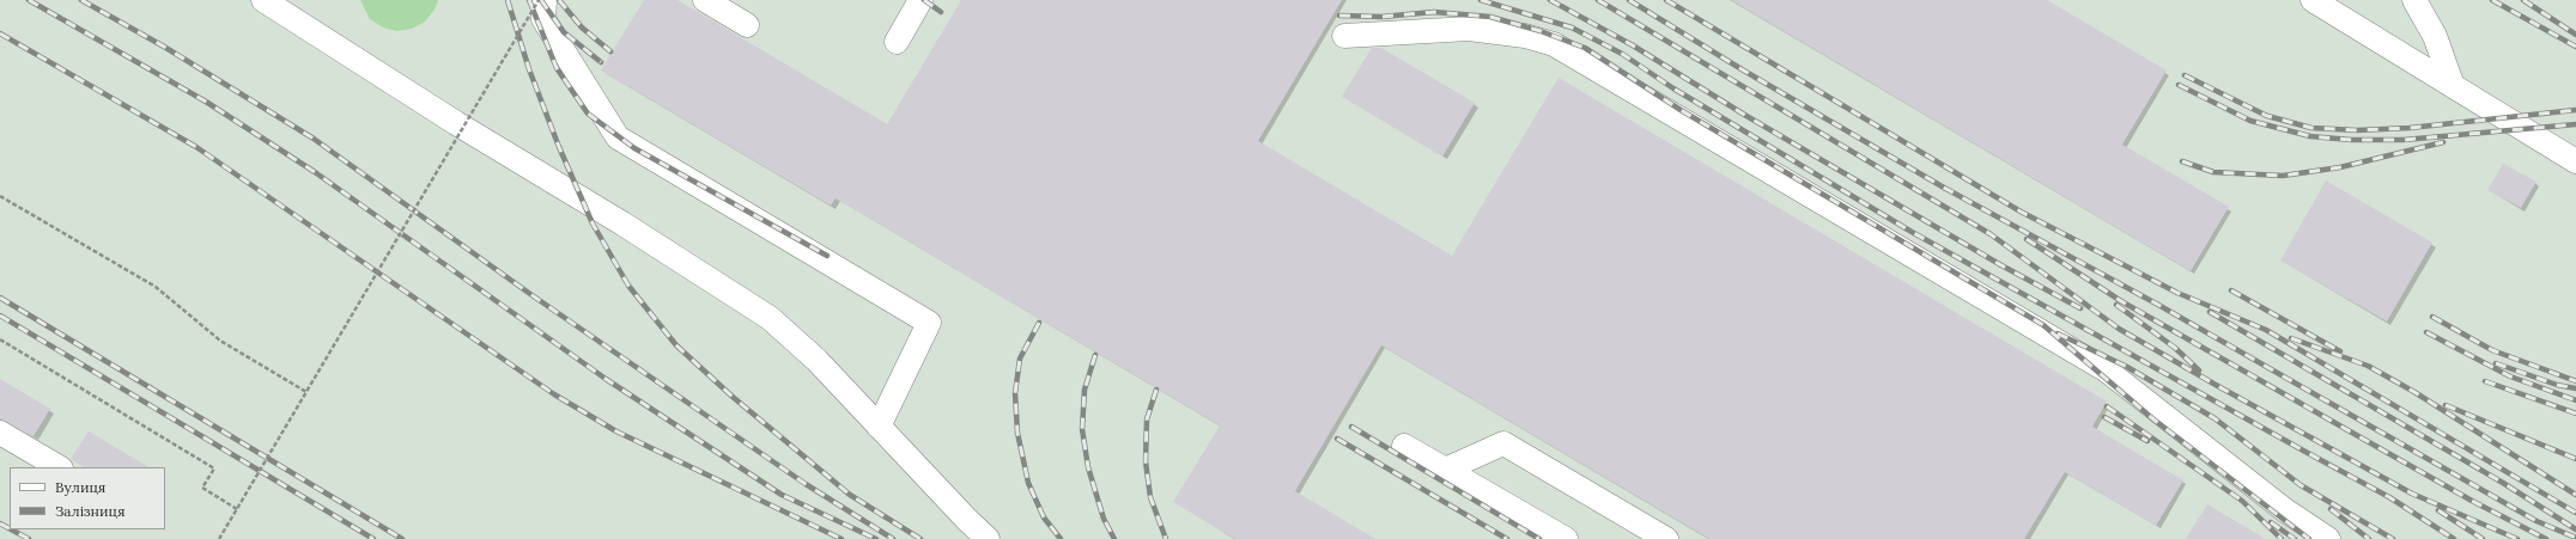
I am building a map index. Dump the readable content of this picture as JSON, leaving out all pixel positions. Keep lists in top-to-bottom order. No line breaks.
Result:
{"legend":["Вулиця","Залізниця"]}
